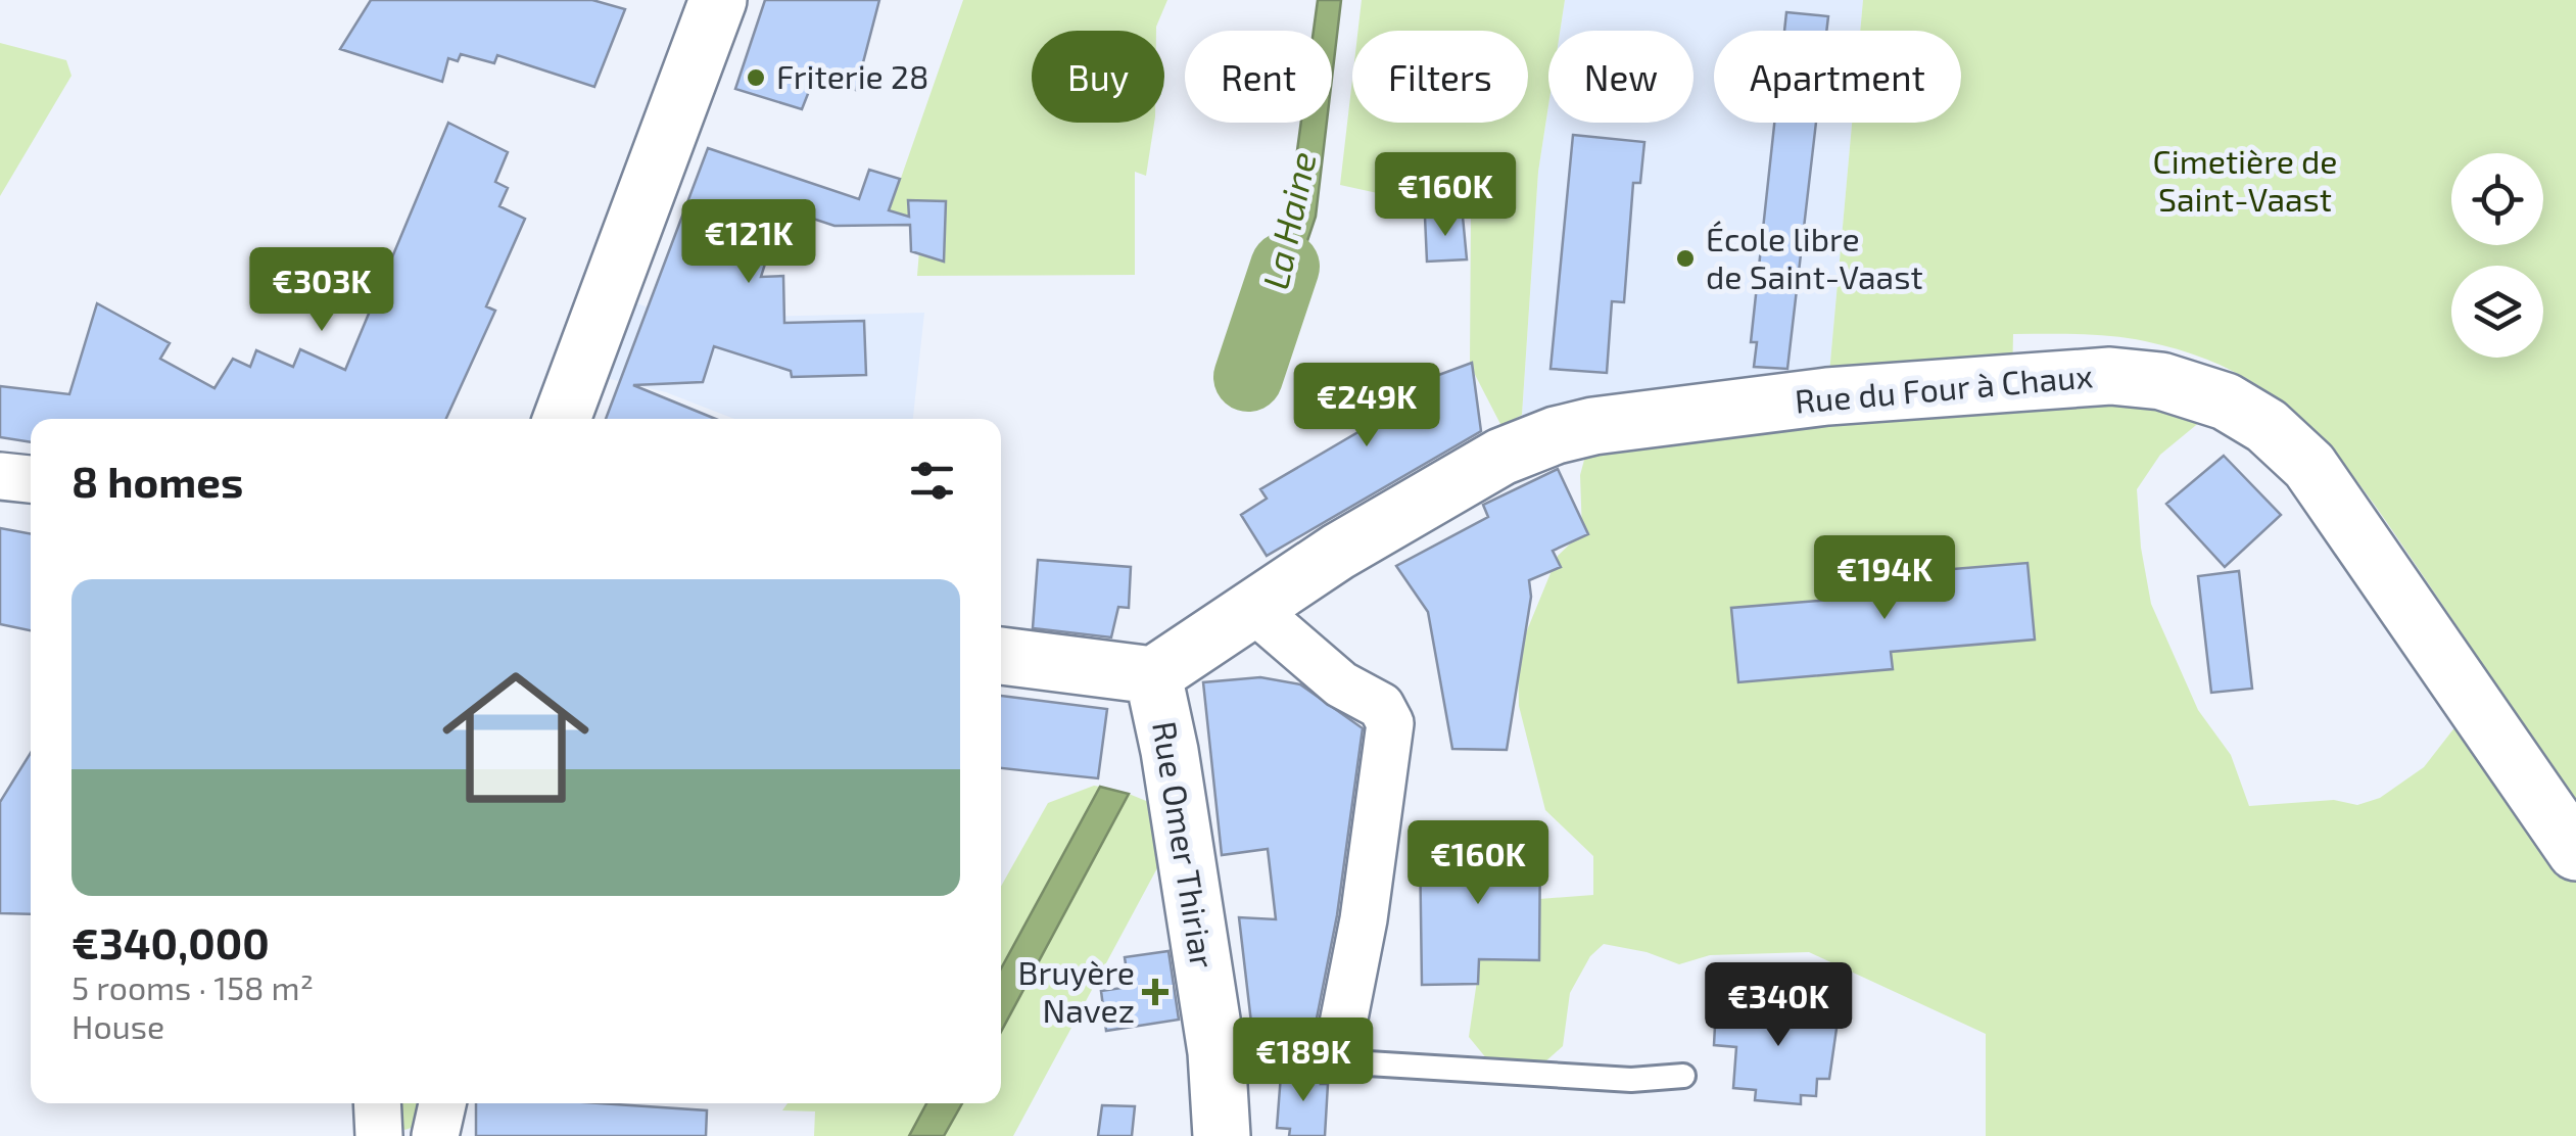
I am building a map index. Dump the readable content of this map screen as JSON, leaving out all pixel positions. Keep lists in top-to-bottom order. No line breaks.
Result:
{"streets":{"street":["Rue du Four à Chaux","Rue Omer Thiriar"]},"crossings":[["Rue du Four à Chaux","Rue Omer Thiriar"]],"water":["La Haine"],"parks":["Cimetière de Saint-Vaast"],"places":{"other":["Friterie 28","École libre de Saint-Vaast"],"health":["Bruyère Navez"]},"page":{"chip":["Buy","Rent","Filters","New","Apartment"],"price":["€160K","€121K","€303K","€249K","€194K","€160K","€340K","€189K"],"heading":"8 homes","list":[{"name":"€340,000","note":"5 rooms · 158 m² · House"}]}}
